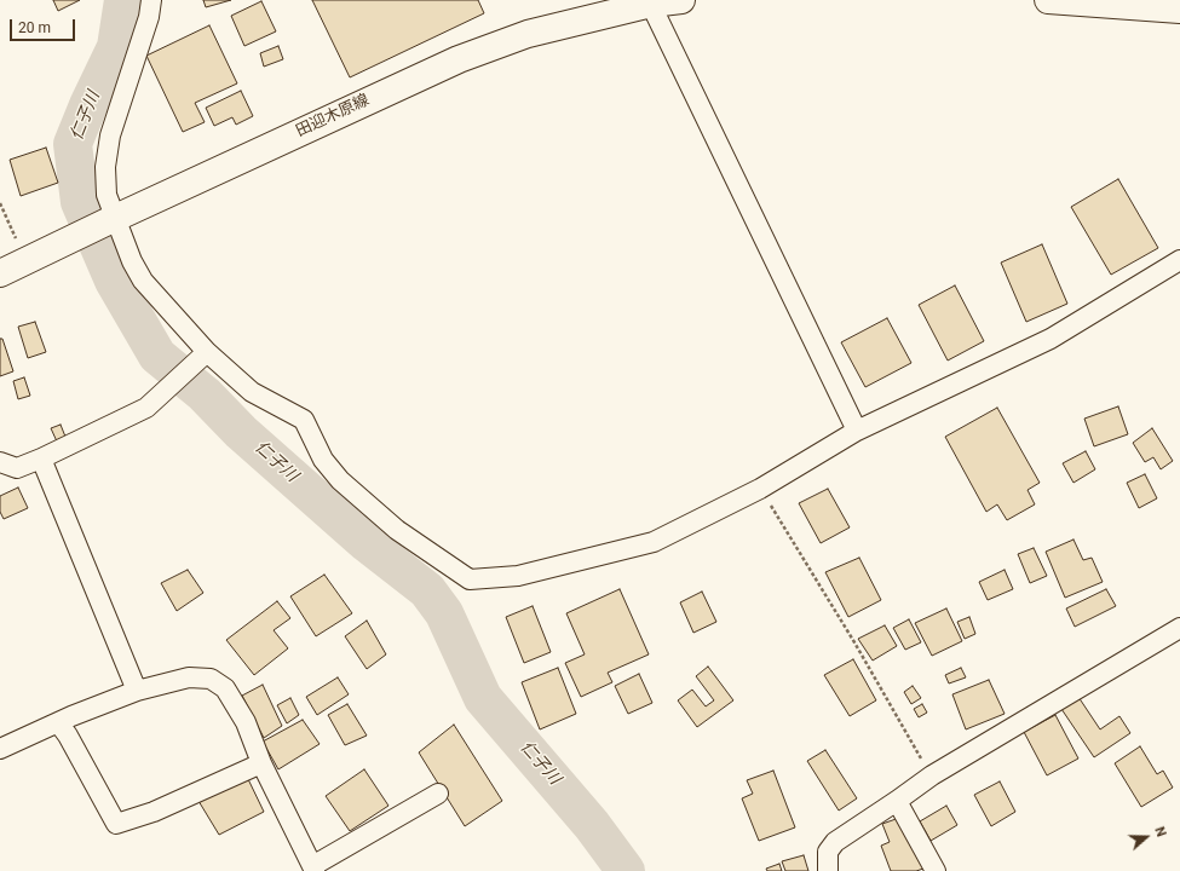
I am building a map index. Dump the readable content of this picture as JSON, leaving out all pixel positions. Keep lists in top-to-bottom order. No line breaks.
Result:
{"streets":{"main road":["田迎木原線"]},"water":["仁子川"],"scale_bar":"20 m","north":"right"}
